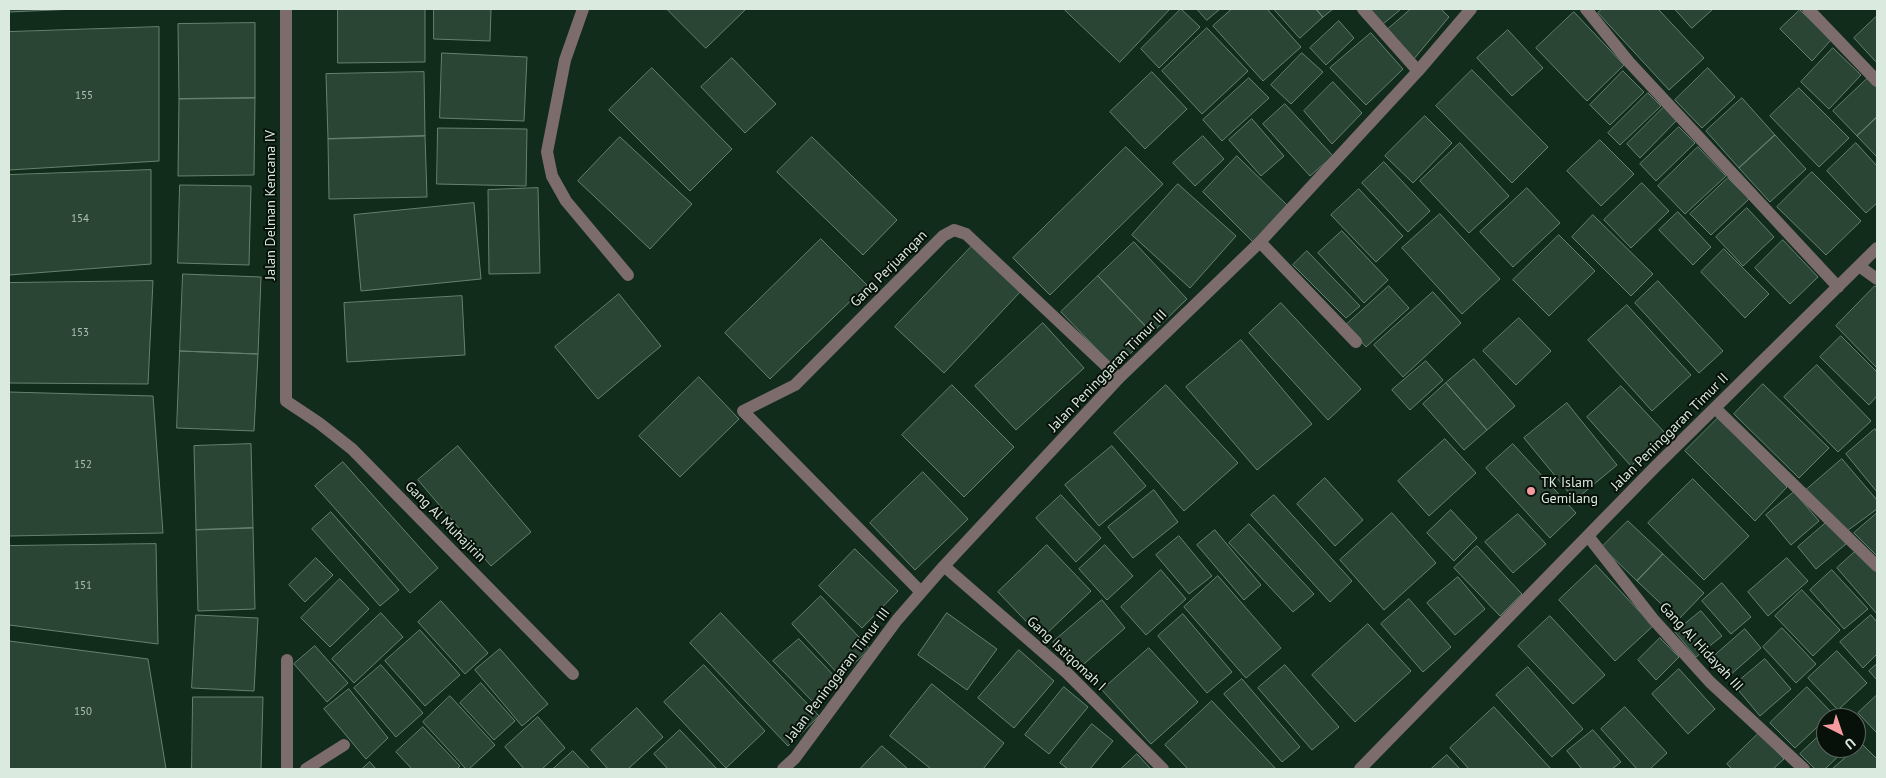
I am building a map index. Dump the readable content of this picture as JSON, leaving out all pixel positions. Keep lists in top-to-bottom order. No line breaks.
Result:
{"streets":{"street":["Jalan Delman Kencana IV","Gang Perjuangan","Jalan Peninggaran Timur III","Jalan Peninggaran Timur II","Gang Al Muhajirin","Gang Al Hidayah III","Gang Istiqomah I"]},"crossings":[["Jalan Delman Kencana IV","Gang Al Muhajirin"],["Gang Perjuangan","Jalan Peninggaran Timur III"],["Jalan Peninggaran Timur III","Gang Istiqomah I"],["Jalan Peninggaran Timur II","Gang Al Hidayah III"]],"places":["TK Islam Gemilang"],"house_numbers":["155","154","153","152","151","150"],"north":"bottom right"}
